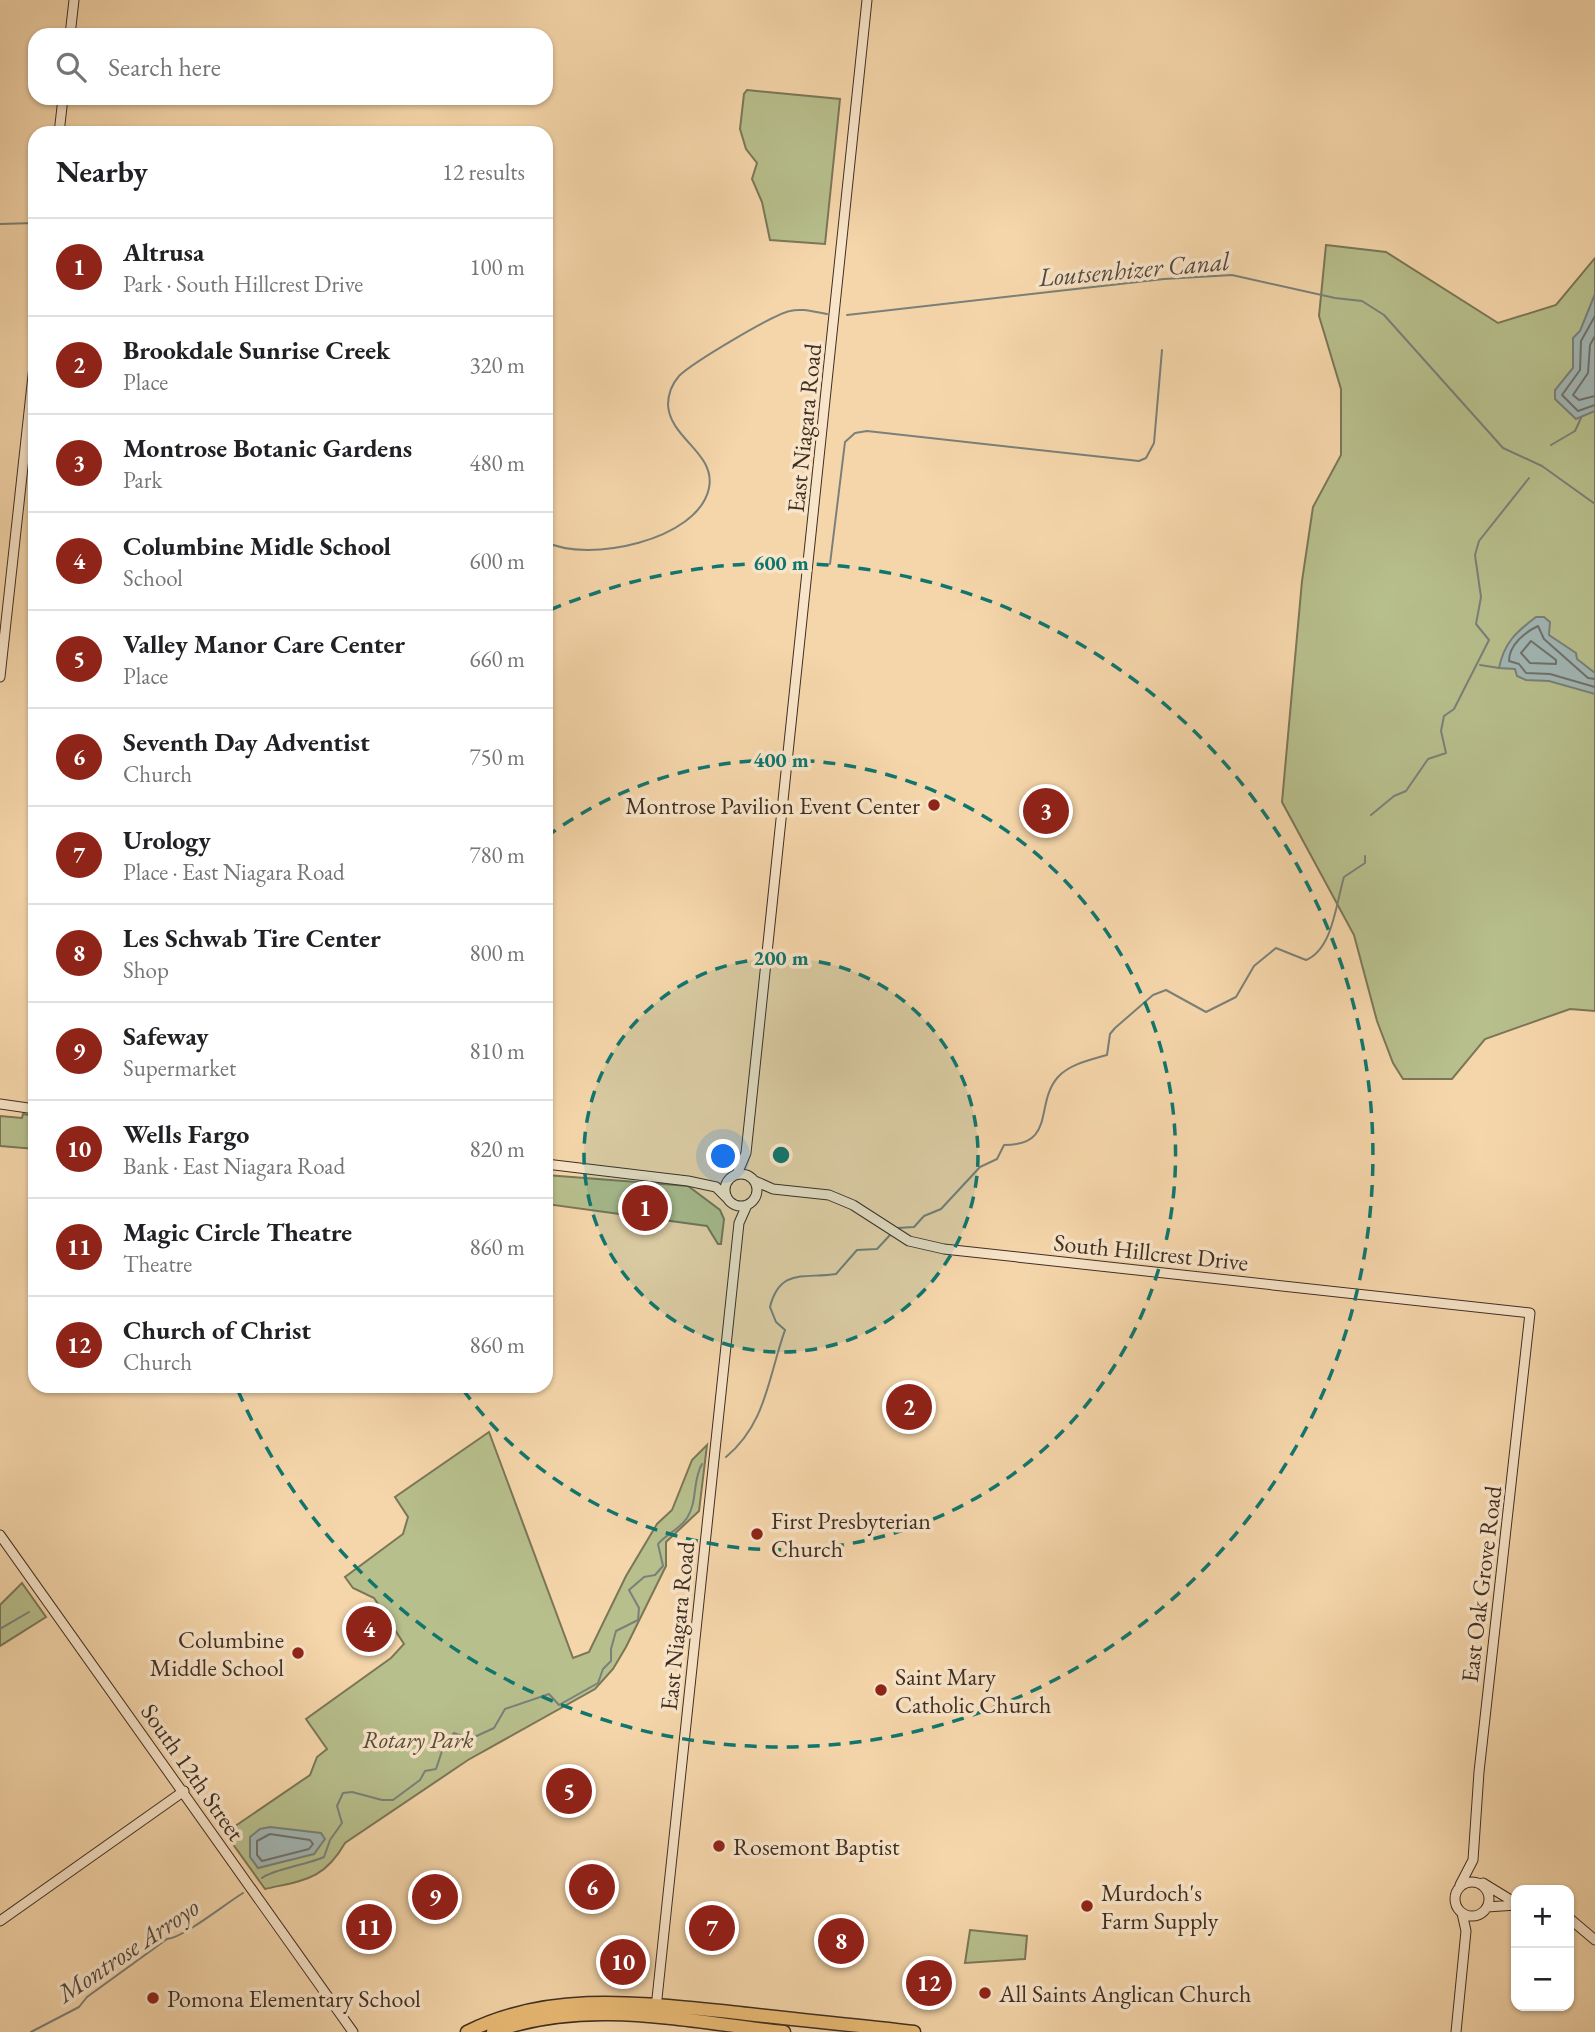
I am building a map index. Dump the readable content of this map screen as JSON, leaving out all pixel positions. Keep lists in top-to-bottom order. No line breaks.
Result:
{"streets":{"street":["East Niagara Road","South Hillcrest Drive","East Oak Grove Road","South 12th Street"]},"crossings":[["East Niagara Road","South Hillcrest Drive"],["South Hillcrest Drive","East Oak Grove Road"]],"water":["Loutsenhizer Canal","Montrose Arroyo"],"parks":["Rotary Park"],"places":["Montrose Pavilion Event Center","First Presbyterian Church","Columbine Middle School","Saint Mary Catholic Church","Rosemont Baptist","Murdoch's Farm Supply","All Saints Anglican Church","Pomona Elementary School"],"page":{"search":"Search here","heading":["Nearby","12 results"],"list":[{"mark":"1","name":"Altrusa","note":"Park · South Hillcrest Drive","value":"100 m"},{"mark":"2","name":"Brookdale Sunrise Creek","note":"Place","value":"320 m"},{"mark":"3","name":"Montrose Botanic Gardens","note":"Park","value":"480 m"},{"mark":"4","name":"Columbine Midle School","note":"School","value":"600 m"},{"mark":"5","name":"Valley Manor Care Center","note":"Place","value":"660 m"},{"mark":"6","name":"Seventh Day Adventist","note":"Church","value":"750 m"},{"mark":"7","name":"Urology","note":"Place · East Niagara Road","value":"780 m"},{"mark":"8","name":"Les Schwab Tire Center","note":"Shop","value":"800 m"},{"mark":"9","name":"Safeway","note":"Supermarket","value":"810 m"},{"mark":"10","name":"Wells Fargo","note":"Bank · East Niagara Road","value":"820 m"},{"mark":"11","name":"Magic Circle Theatre","note":"Theatre","value":"860 m"},{"mark":"12","name":"Church of Christ","note":"Church","value":"860 m"}],"pins":["3","1","2","4","5","6","9","11","7","8","10","12"],"map_buttons":["+","−"]},"rings":["600 m","400 m","200 m"]}
